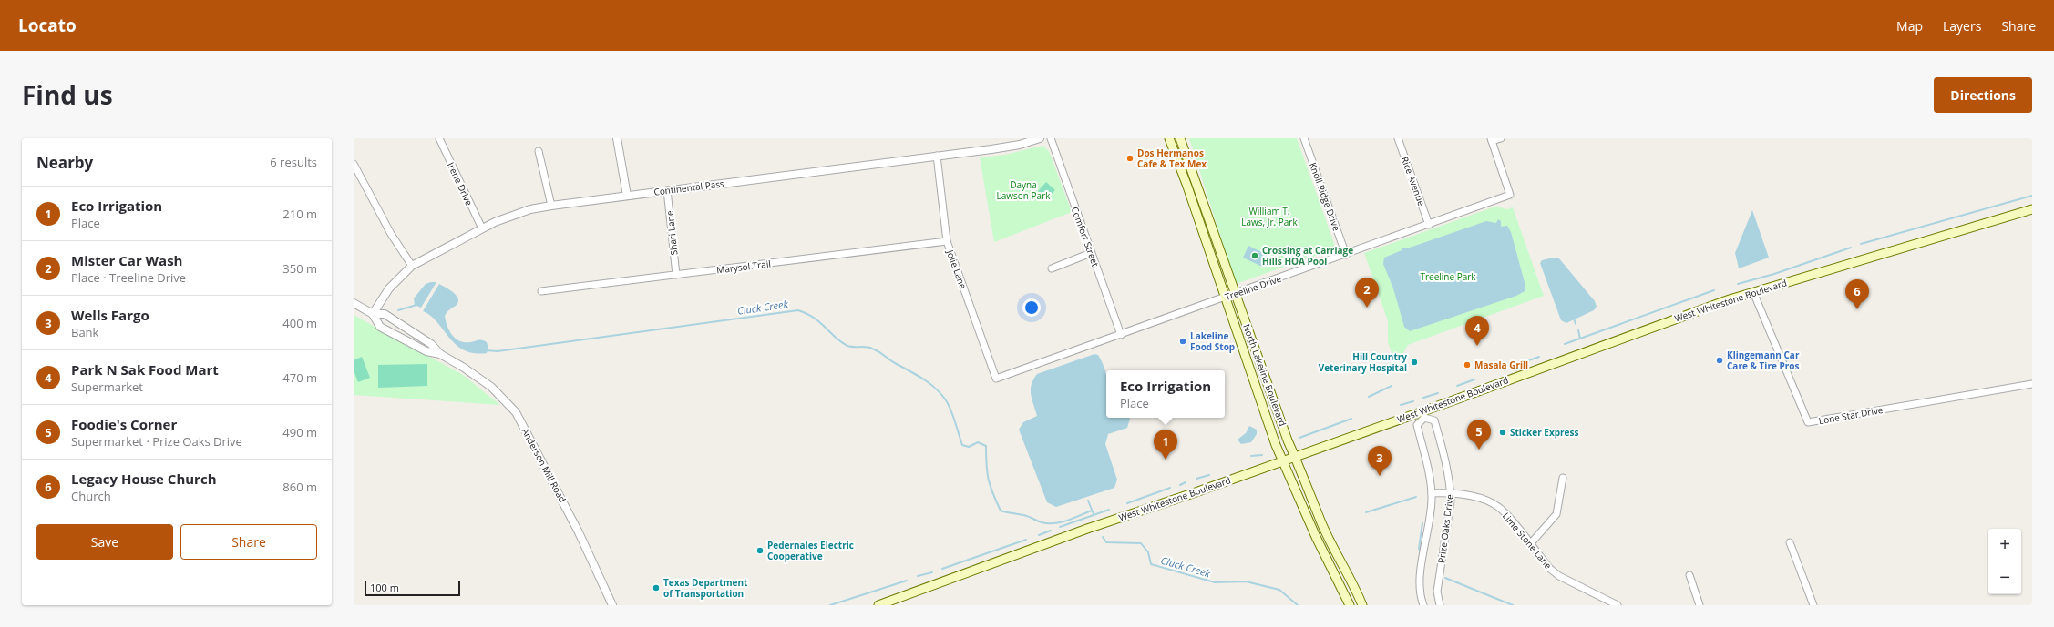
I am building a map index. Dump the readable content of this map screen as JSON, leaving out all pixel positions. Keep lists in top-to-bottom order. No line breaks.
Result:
{"streets":{"main road":["West Whitestone Boulevard","North Lakeline Boulevard"],"street":["Rice Avenue","Irene Drive","Continental Pass","Knoll Ridge Drive","Shari Lane","Comfort Street","Marysol Trail","Jolie Lane","Treeline Drive","Lone Star Drive","Anderson Mill Road","Prize Oaks Drive","Lime Stone Lane"]},"crossings":[["Rice Avenue","Treeline Drive"],["Irene Drive","Continental Pass"],["Continental Pass","Shari Lane"],["Continental Pass","Jolie Lane"],["Continental Pass","Anderson Mill Road"],["Knoll Ridge Drive","Treeline Drive"],["Shari Lane","Marysol Trail"],["Comfort Street","Treeline Drive"],["Marysol Trail","Jolie Lane"],["Jolie Lane","Treeline Drive"],["Treeline Drive","North Lakeline Boulevard"],["West Whitestone Boulevard","North Lakeline Boulevard"],["West Whitestone Boulevard","Lone Star Drive"],["West Whitestone Boulevard","Prize Oaks Drive"],["Prize Oaks Drive","Lime Stone Lane"]],"water":["Cluck Creek"],"parks":["Dayna Lawson Park","William T. Laws, Jr. Park","Treeline Park"],"places":["Dos Hermanos Cafe & Tex Mex","Crossing at Carriage Hills HOA Pool","Lakeline Food Stop","Klingemann Car Care & Tire Pros","Hill Country Veterinary Hospital","Masala Grill","Sticker Express","Pedernales Electric Cooperative","Texas Department of Transportation"],"scale_bar":"100 m","page":{"header":"Locato","nav":["Map","Layers","Share"],"title":"Find us","buttons":["Directions",["Save","Share"]],"heading":["Nearby","6 results"],"list":[{"mark":"1","name":"Eco Irrigation","note":"Place","value":"210 m"},{"mark":"2","name":"Mister Car Wash","note":"Place · Treeline Drive","value":"350 m"},{"mark":"3","name":"Wells Fargo","note":"Bank","value":"400 m"},{"mark":"4","name":"Park N Sak Food Mart","note":"Supermarket","value":"470 m"},{"mark":"5","name":"Foodie's Corner","note":"Supermarket · Prize Oaks Drive","value":"490 m"},{"mark":"6","name":"Legacy House Church","note":"Church","value":"860 m"}],"pins":["2","6","4","5","1","3"],"popup":["Eco Irrigation","Place"],"map_buttons":["+","−"],"scale":"100 m"}}
